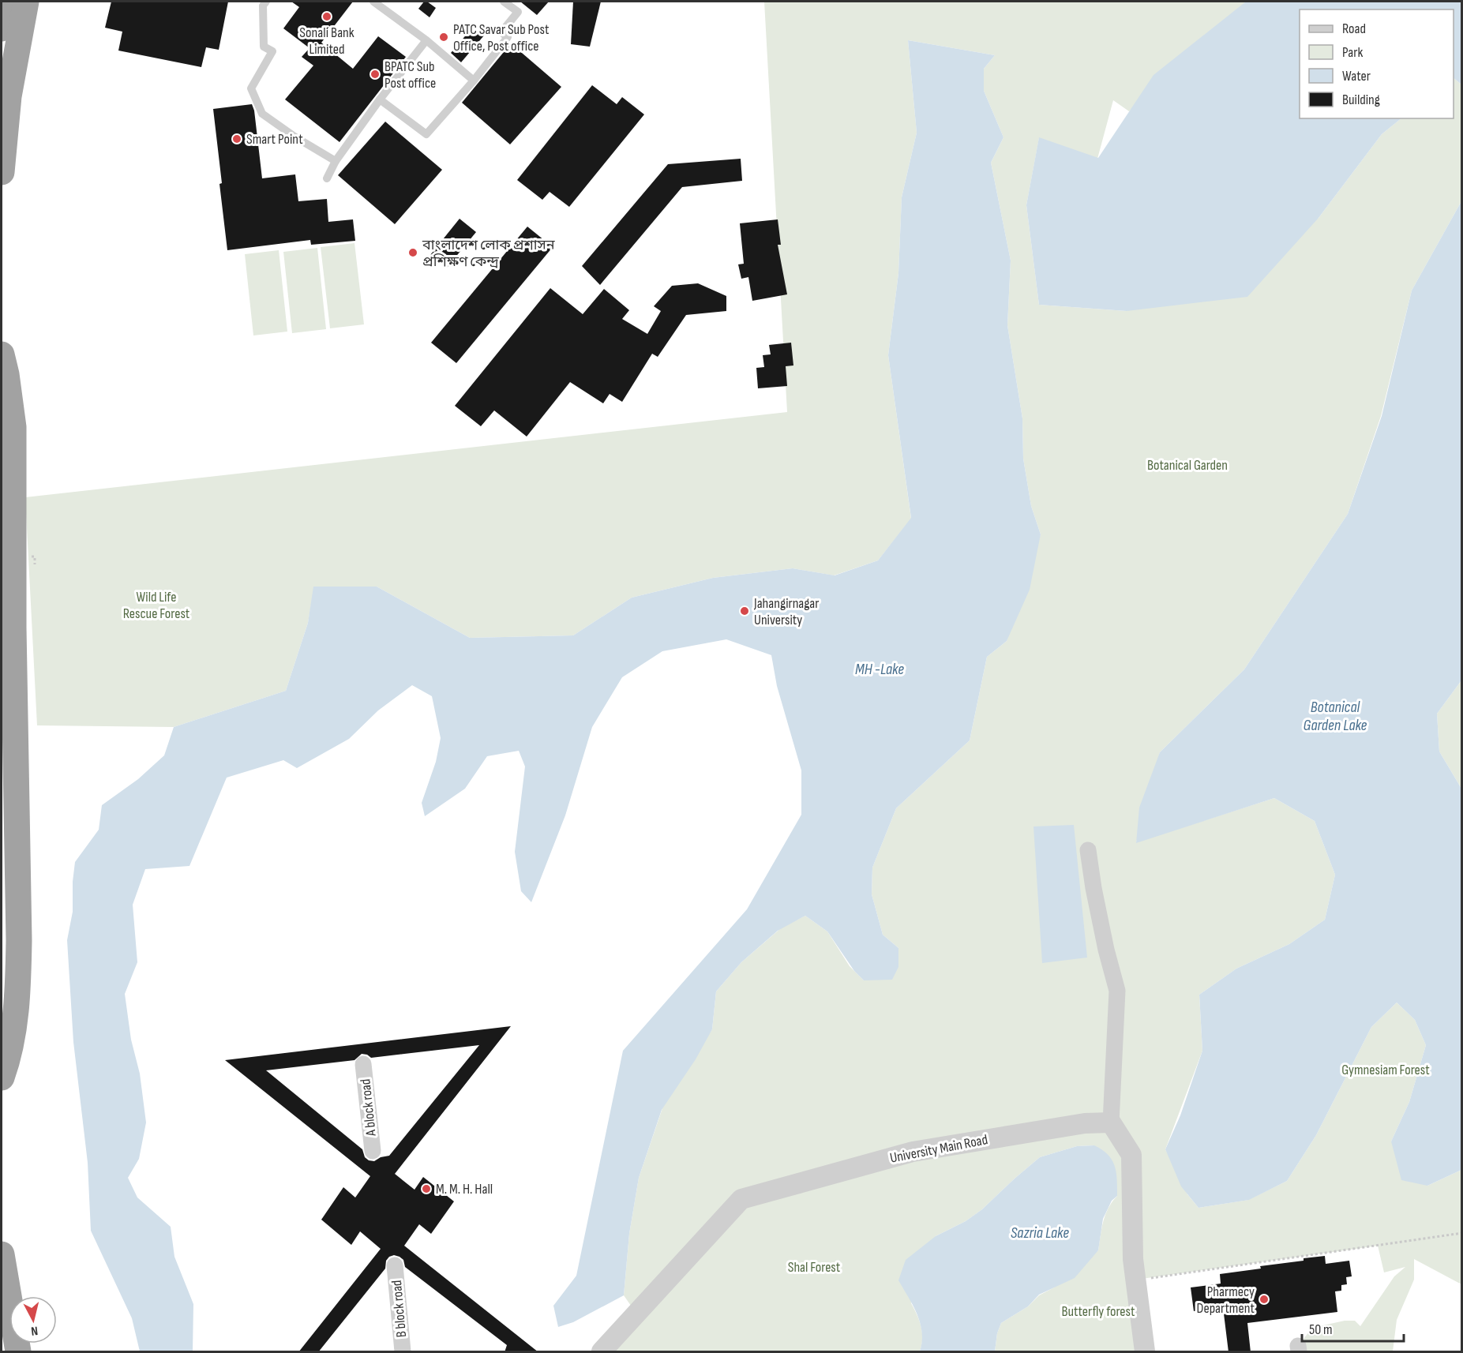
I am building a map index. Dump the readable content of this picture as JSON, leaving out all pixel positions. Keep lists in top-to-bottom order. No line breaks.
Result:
{"streets":{"street":["A block road","University Main Road","B block road"]},"water":["MH -Lake","Botanical Garden Lake","Sazria Lake"],"parks":["Botanical Garden","Wild Life Rescue Forest","Gymnesiam Forest","Shal Forest","Butterfly forest"],"places":["Sonali Bank Limited","PATC Savar Sub Post Office, Post office","BPATC Sub Post office","Smart Point","বাংলাদেশ লোক প্রশাসন প্রশিক্ষণ কেন্দ্র","Jahangirnagar University","M. M. H. Hall","Pharmecy Department"],"legend":["Road","Park","Water","Building"],"scale_bar":"50 m","north":"bottom"}
